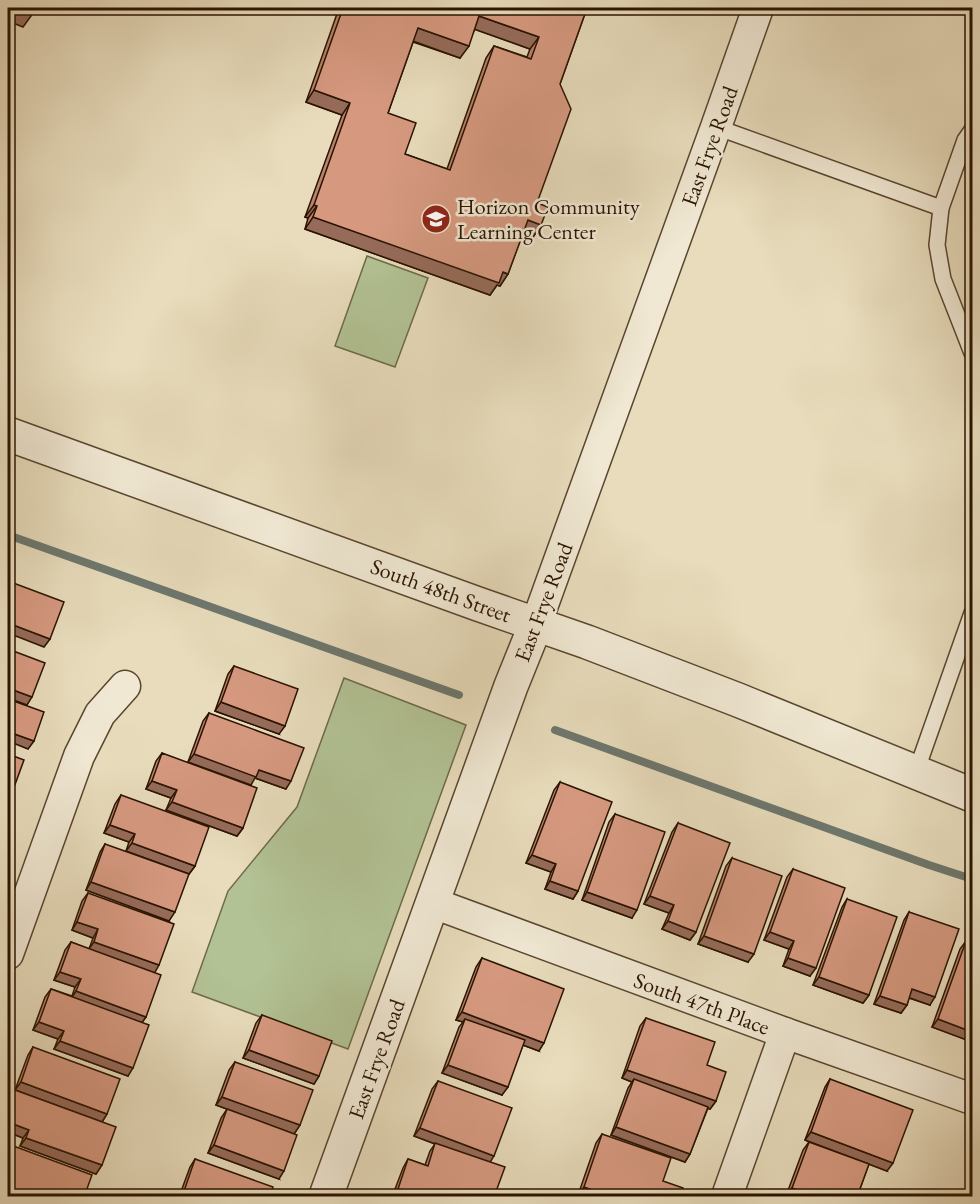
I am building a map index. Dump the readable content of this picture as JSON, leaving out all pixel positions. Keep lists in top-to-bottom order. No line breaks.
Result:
{"streets":{"street":["East Frye Road","South 48th Street","South 47th Place"]},"crossings":[["East Frye Road","South 48th Street"],["East Frye Road","South 47th Place"]],"places":{"school or university":["Horizon Community Learning Center"]}}
